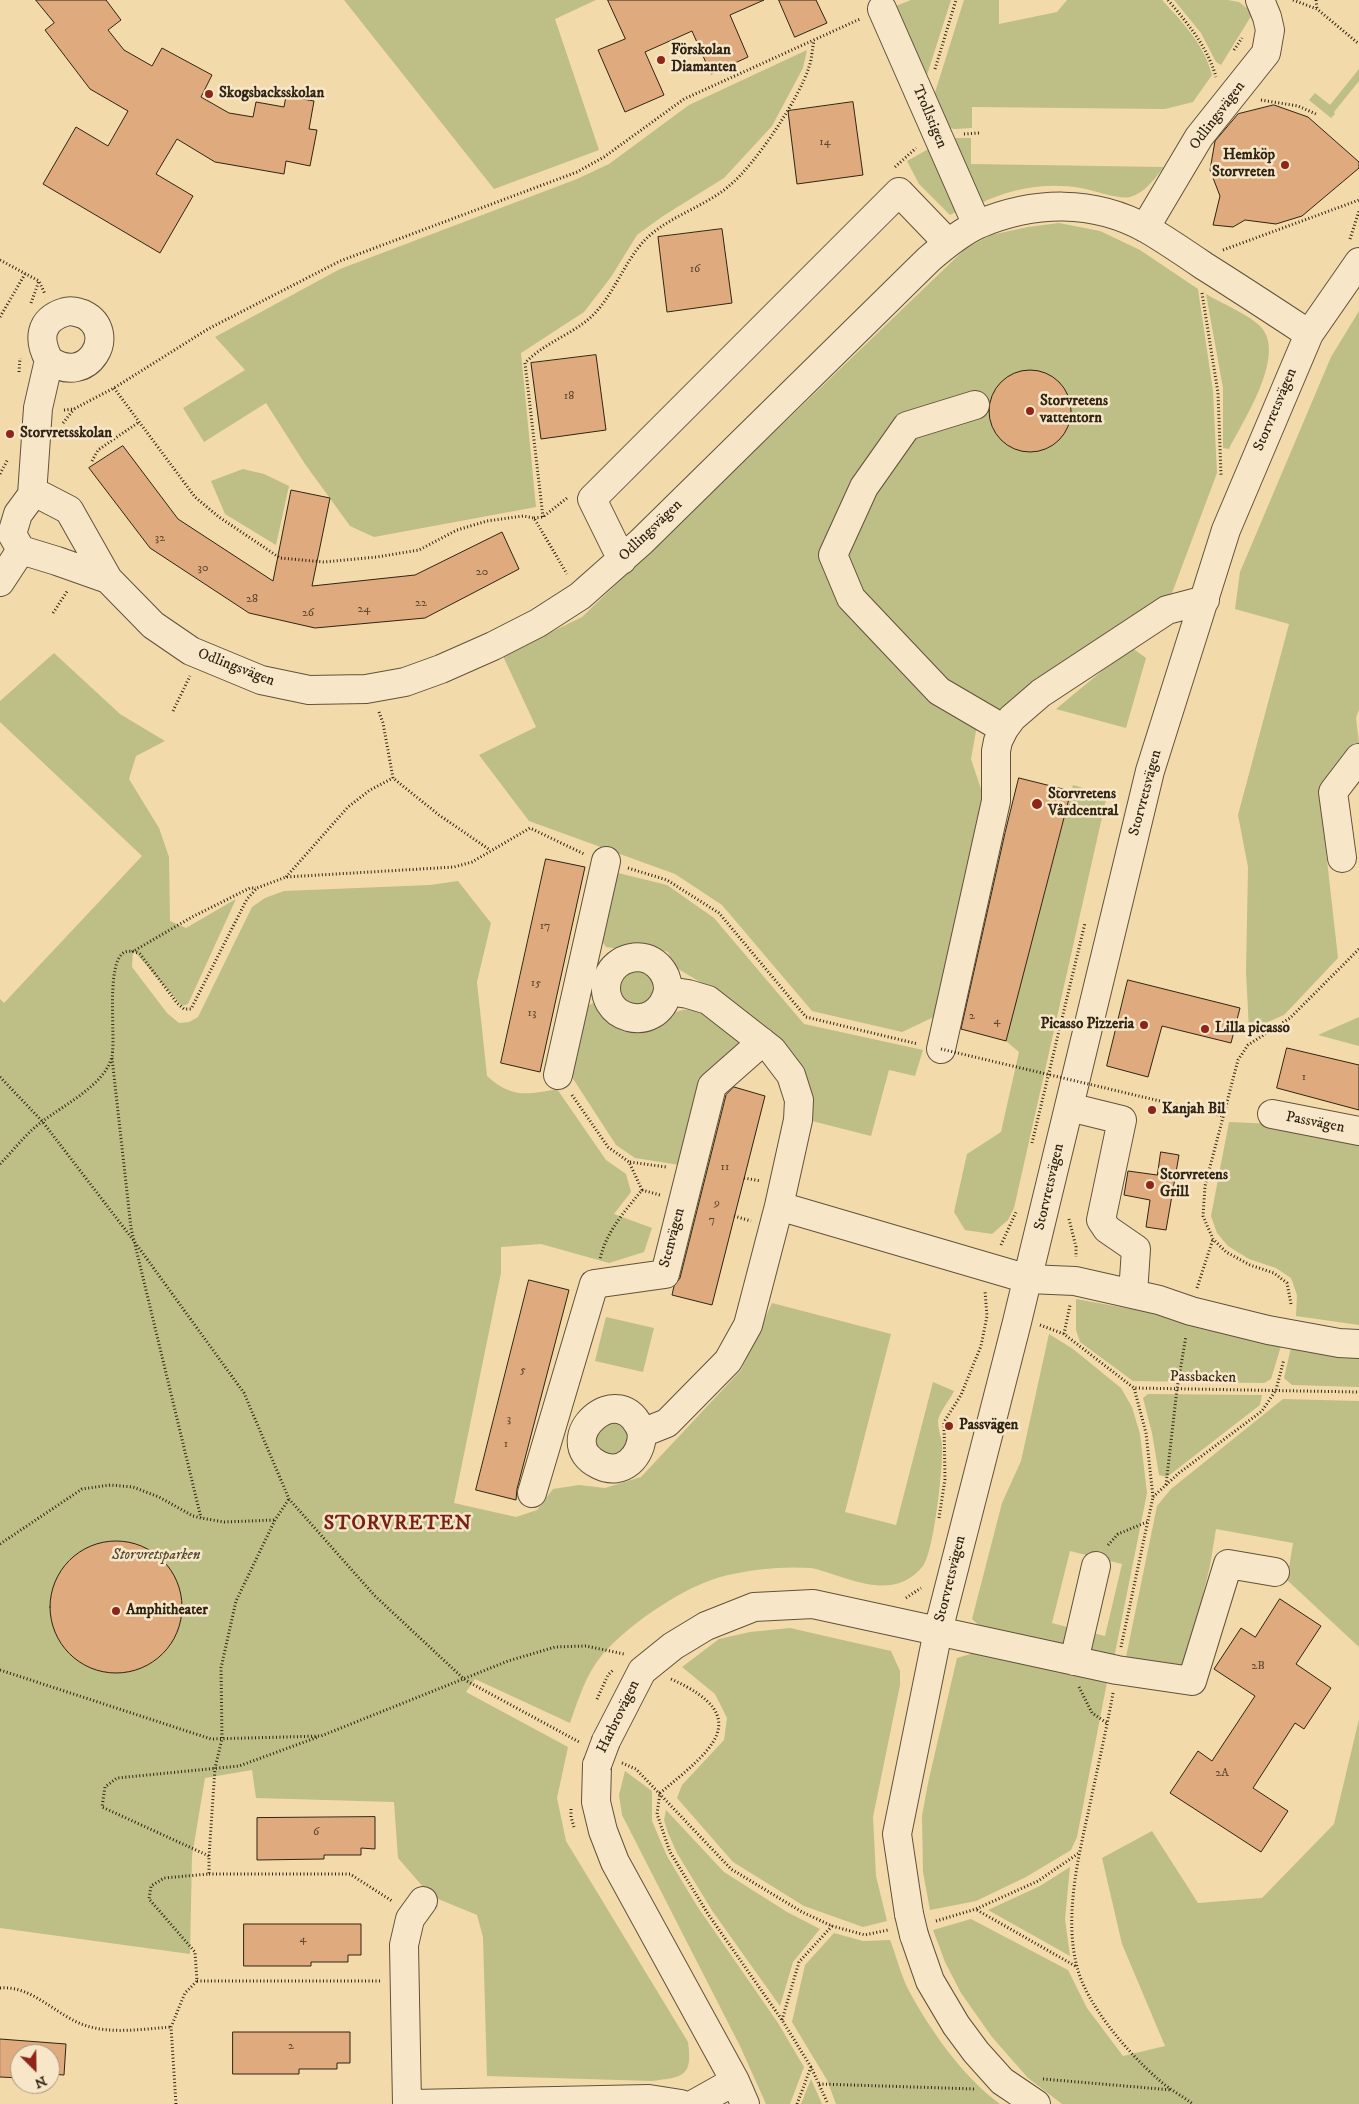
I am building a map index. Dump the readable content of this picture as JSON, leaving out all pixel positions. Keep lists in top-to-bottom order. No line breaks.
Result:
{"streets":{"street":["Odlingsvägen","Trollstigen","Storvretsvägen","Passvägen","Stenvägen","Harbrovägen"],"path":["Passbacken"]},"crossings":[["Odlingsvägen","Trollstigen"],["Odlingsvägen","Storvretsvägen"],["Storvretsvägen","Harbrovägen"]],"districts":["STORVRETEN"],"parks":["Storvretsparken"],"places":["Förskolan Diamanten","Skogsbacksskolan","Hemköp Storvreten","Storvretens vattentorn","Storvretsskolan","Storvretens Vårdcentral","Picasso Pizzeria","Lilla picasso","Kanjah Bil","Storvretens Grill","Passvägen","Amphitheater"],"house_numbers":["14","16","18","32","30","20","28","22","24","26","17","15","13","2","4","1","11","9","7","5","3","1","2B","2A","6","4","2"],"north":"bottom right"}
